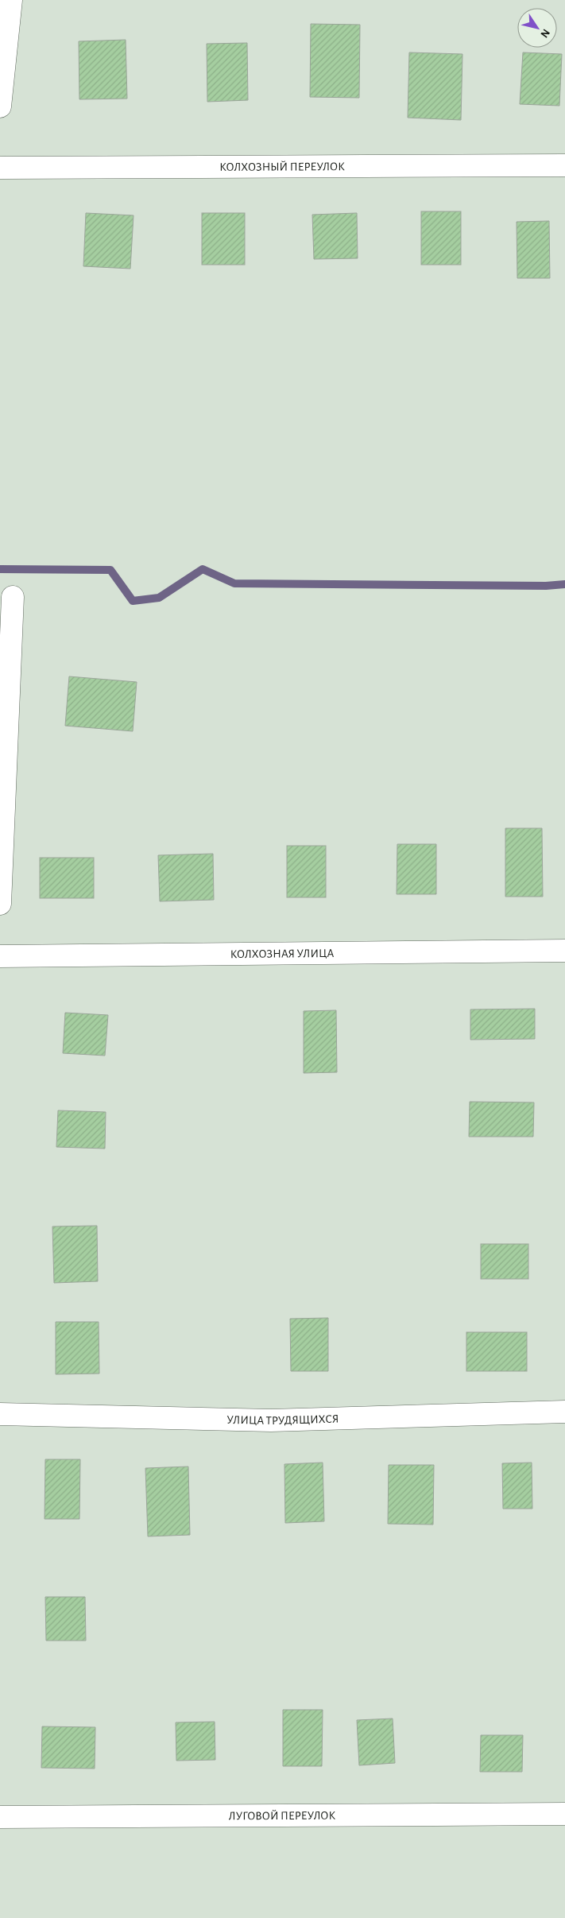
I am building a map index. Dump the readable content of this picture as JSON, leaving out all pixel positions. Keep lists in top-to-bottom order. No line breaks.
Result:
{"streets":{"street":["КОЛХОЗНЫЙ ПЕРЕУЛОК","КОЛХОЗНАЯ УЛИЦА","УЛИЦА ТРУДЯЩИХСЯ","ЛУГОВОЙ ПЕРЕУЛОК"]},"north":"bottom right"}
